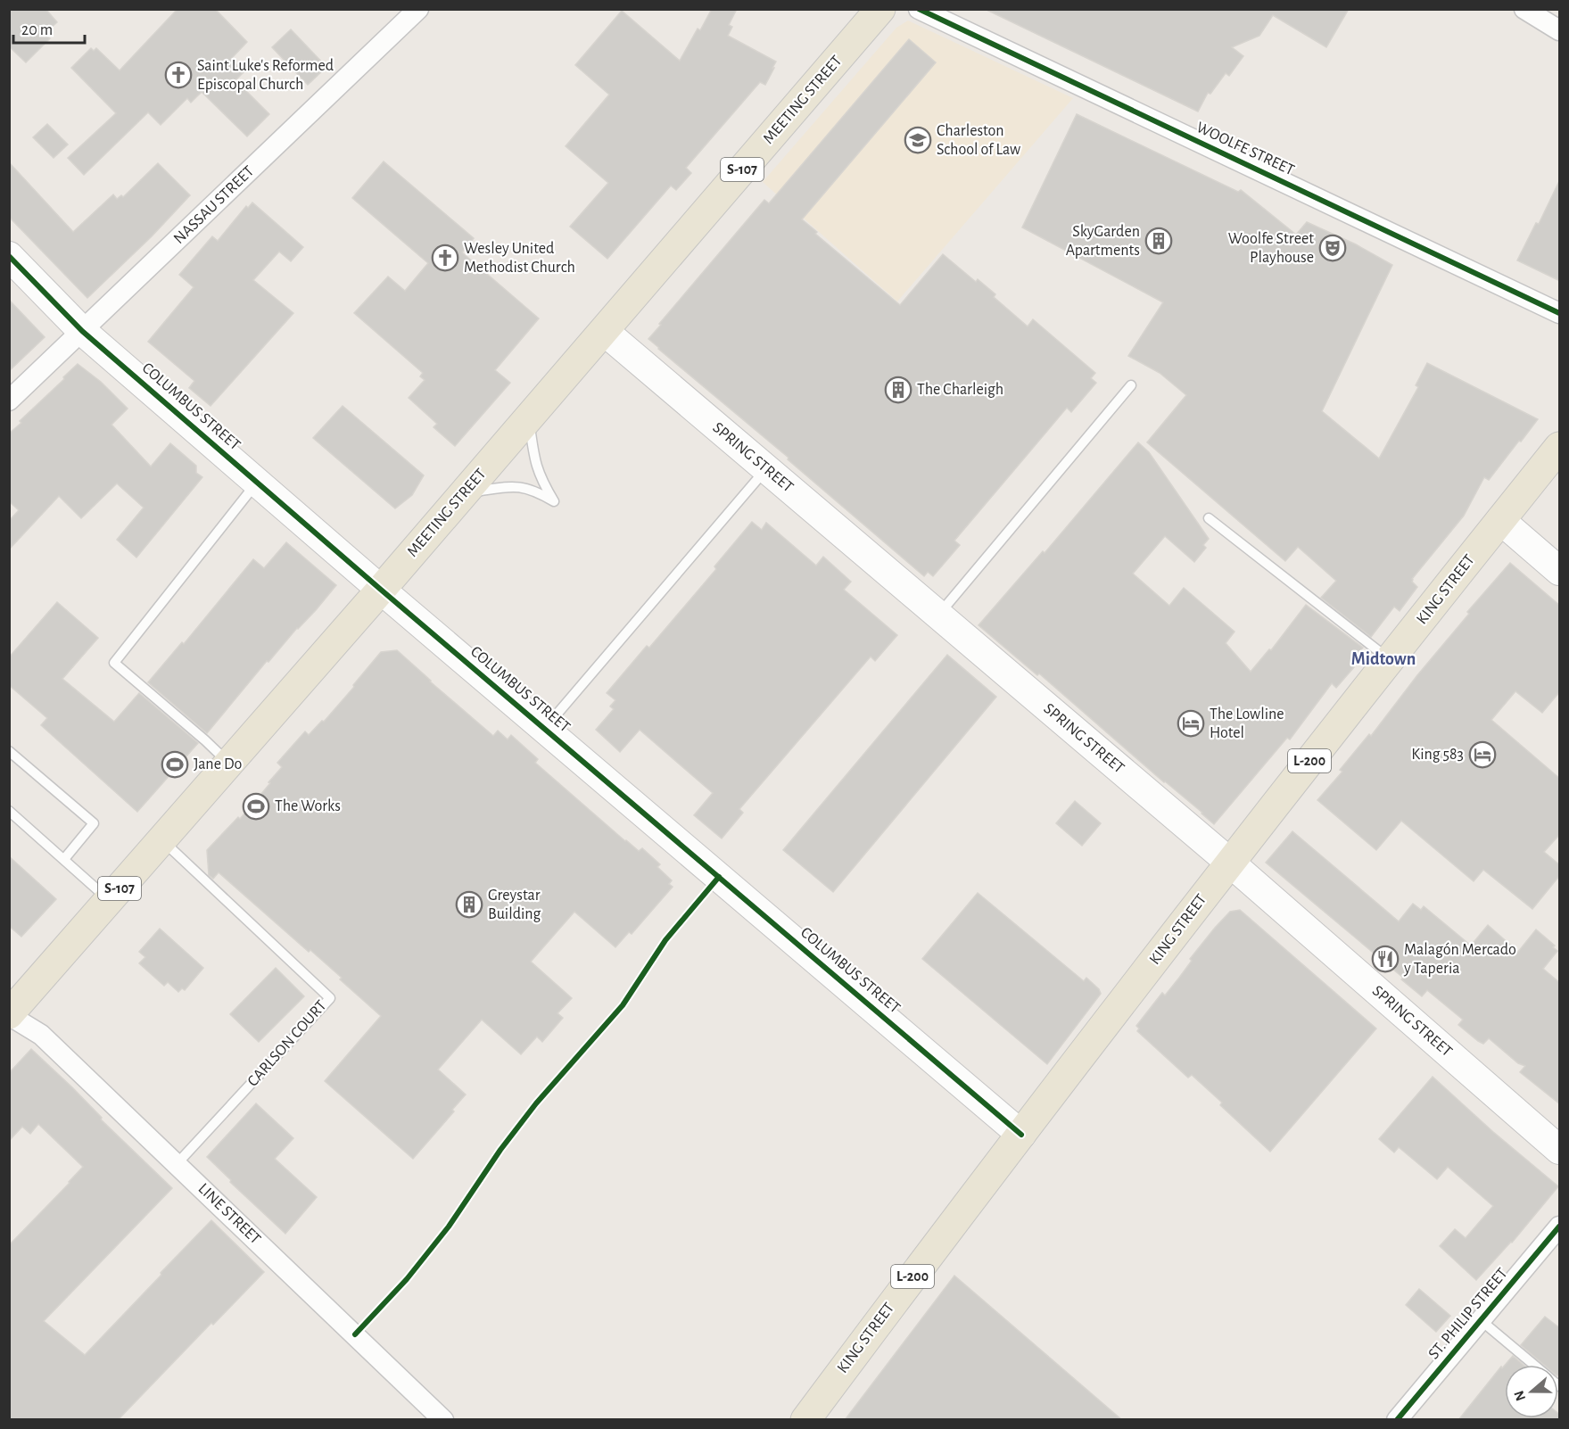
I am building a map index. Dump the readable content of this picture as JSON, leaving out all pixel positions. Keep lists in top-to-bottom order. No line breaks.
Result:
{"streets":{"main road":["MEETING STREET","S-107","KING STREET","L-200"],"street":["WOOLFE STREET","NASSAU STREET","COLUMBUS STREET","SPRING STREET","LINE STREET","ST. PHILIP STREET"],"lane":["CARLSON COURT"]},"crossings":[["MEETING STREET","COLUMBUS STREET"],["MEETING STREET","SPRING STREET"],["MEETING STREET","CARLSON COURT"],["MEETING STREET","LINE STREET"],["NASSAU STREET","COLUMBUS STREET"],["COLUMBUS STREET","KING STREET"],["SPRING STREET","KING STREET"],["CARLSON COURT","LINE STREET"]],"districts":["Midtown"],"places":{"church":["Saint Luke's Reformed Episcopal Church","Wesley United Methodist Church"],"school or university":["Charleston School of Law"],"building":["SkyGarden Apartments","The Charleigh","Greystar Building"],"theatre":["Woolfe Street Playhouse"],"hotel":["The Lowline Hotel","King 583"],"sports":["Jane Do","The Works"],"restaurant":["Malagón Mercado y Taperia"]},"scale_bar":"20 m","north":"left"}
